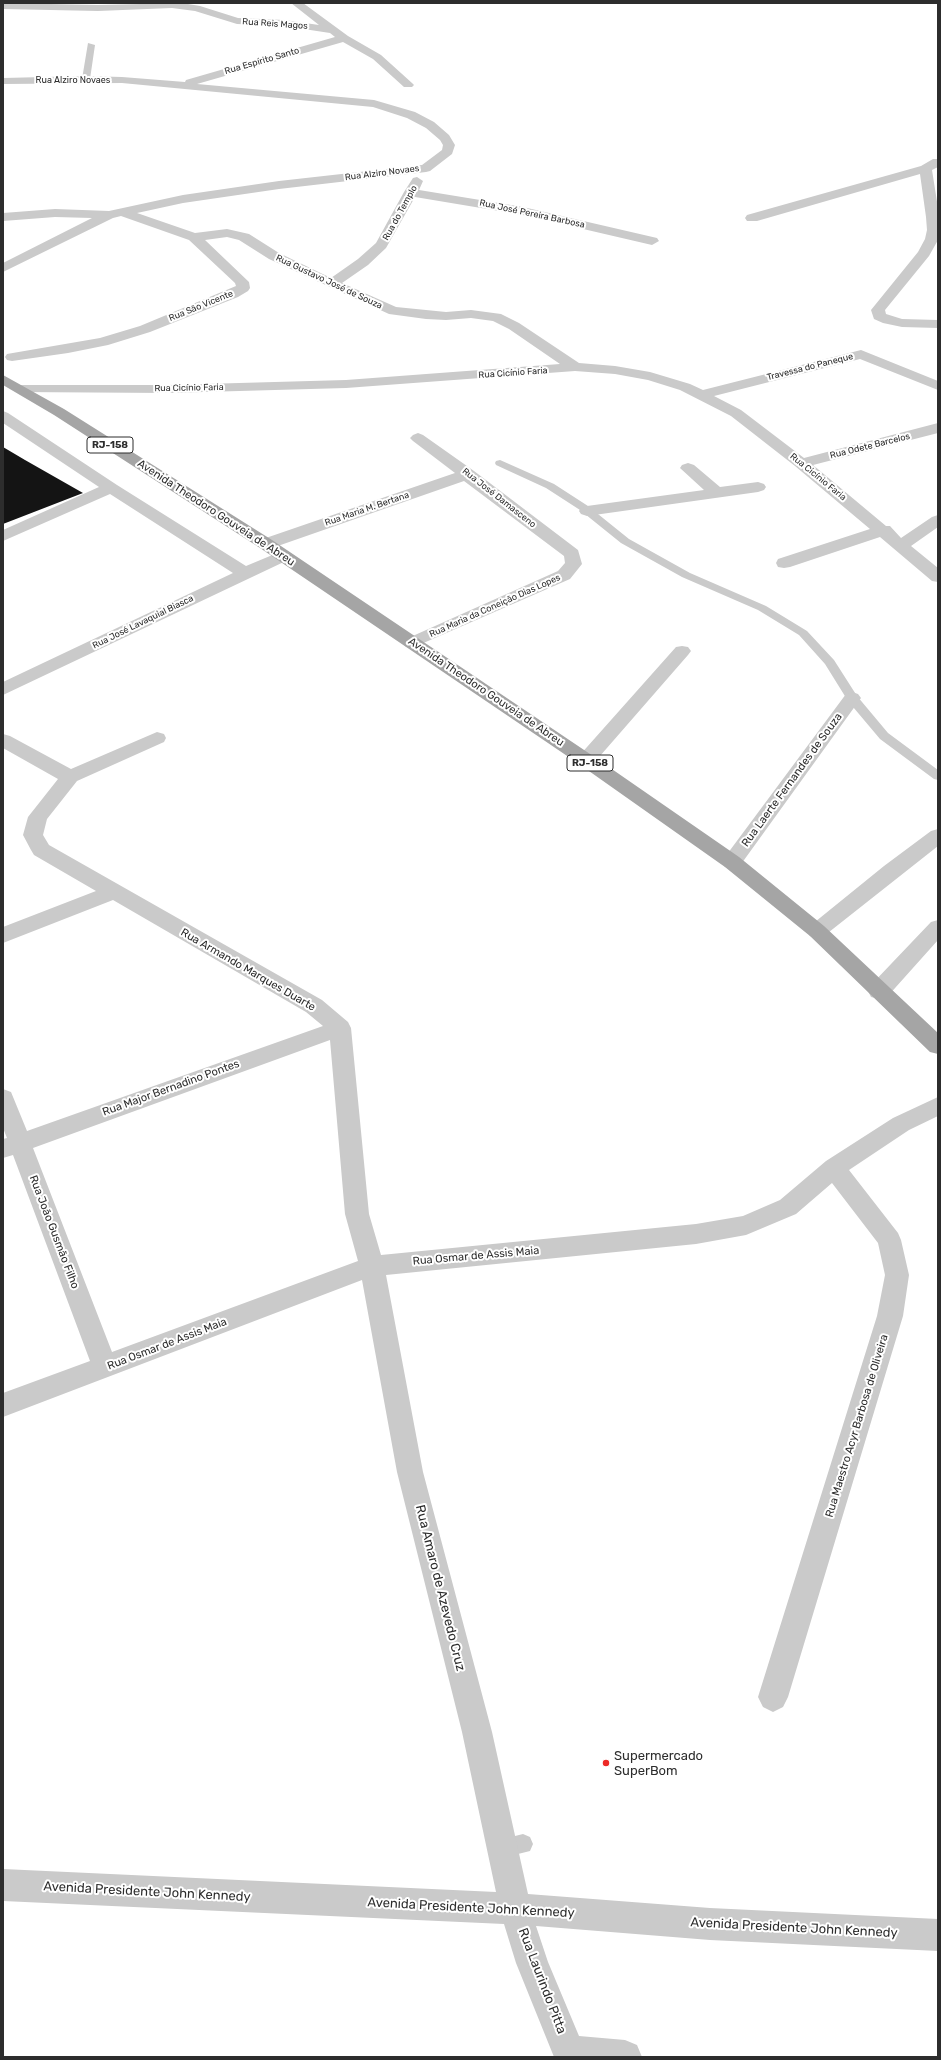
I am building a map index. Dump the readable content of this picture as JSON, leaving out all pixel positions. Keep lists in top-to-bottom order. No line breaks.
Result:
{"streets":{"main road":["RJ-158","Avenida Theodoro Gouveia de Abreu"],"street":["Rua Reis Magos","Rua Espírito Santo","Rua Alziro Novaes","Rua do Templo","Rua José Pereira Barbosa","Rua Gustavo José de Souza","Rua São Vicente","Travessa do Paneque","Rua Cicínio Faria","Rua Odete Barcelos","Rua José Damasceno","Rua Maria M. Bertana","Rua Maria da Coneição Dias Lopes","Rua José Lavaquial Biasca","Rua Laerte Fernandes de Souza","Rua Armando Marques Duarte","Rua Major Bernadino Pontes","Rua João Gusmão Filho","Rua Osmar de Assis Maia","Rua Maestro Acyr Barbosa de Oliveira","Rua Amaro de Azevedo Cruz","Avenida Presidente John Kennedy","Rua Laurindo Pitta"]},"crossings":[["Rua Espírito Santo","Rua Alziro Novaes"],["Rua Alziro Novaes","Rua do Templo"],["Rua Alziro Novaes","Rua São Vicente"],["Rua do Templo","Rua José Pereira Barbosa"],["Rua do Templo","Rua Gustavo José de Souza"],["Rua Gustavo José de Souza","Rua São Vicente"],["Rua Gustavo José de Souza","Rua Cicínio Faria"],["Travessa do Paneque","Rua Cicínio Faria"],["Rua Cicínio Faria","Rua Odete Barcelos"],["Rua Cicínio Faria","Avenida Theodoro Gouveia de Abreu"],["Rua José Damasceno","Rua Maria M. Bertana"],["Rua José Damasceno","Rua Maria da Coneição Dias Lopes"],["Rua Maria M. Bertana","Avenida Theodoro Gouveia de Abreu"],["Avenida Theodoro Gouveia de Abreu","Rua Maria da Coneição Dias Lopes"],["Avenida Theodoro Gouveia de Abreu","Rua José Lavaquial Biasca"],["Avenida Theodoro Gouveia de Abreu","Rua Laerte Fernandes de Souza"],["Rua Armando Marques Duarte","Rua Major Bernadino Pontes"],["Rua Major Bernadino Pontes","Rua João Gusmão Filho"],["Rua João Gusmão Filho","Rua Osmar de Assis Maia"],["Rua Osmar de Assis Maia","Rua Maestro Acyr Barbosa de Oliveira"],["Rua Osmar de Assis Maia","Rua Amaro de Azevedo Cruz"],["Rua Amaro de Azevedo Cruz","Avenida Presidente John Kennedy"],["Rua Amaro de Azevedo Cruz","Rua Laurindo Pitta"],["Avenida Presidente John Kennedy","Rua Laurindo Pitta"]],"places":["Supermercado SuperBom"]}
